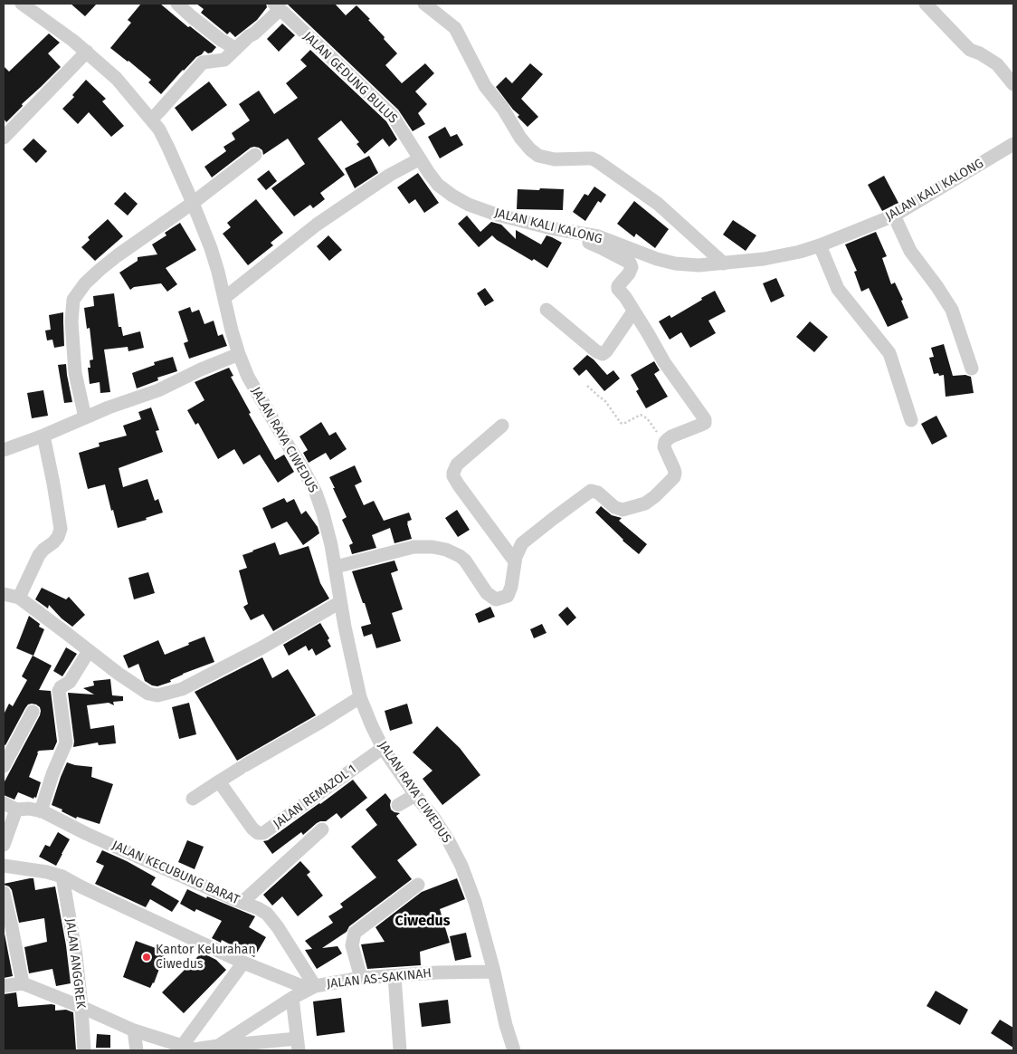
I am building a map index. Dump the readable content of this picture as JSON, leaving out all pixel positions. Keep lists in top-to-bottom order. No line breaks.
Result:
{"streets":{"street":["JALAN GEDUNG BULUS","JALAN KALI KALONG","JALAN RAYA CIWEDUS","JALAN REMAZOL 1","JALAN KECUBUNG BARAT","JALAN ANGGREK","JALAN AS-SAKINAH"]},"crossings":[["JALAN GEDUNG BULUS","JALAN KALI KALONG"],["JALAN RAYA CIWEDUS","JALAN REMAZOL 1"],["JALAN RAYA CIWEDUS","JALAN AS-SAKINAH"],["JALAN KECUBUNG BARAT","JALAN AS-SAKINAH"],["JALAN ANGGREK","JALAN AS-SAKINAH"]],"districts":["Ciwedus"],"places":["Kantor Kelurahan Ciwedus"]}
